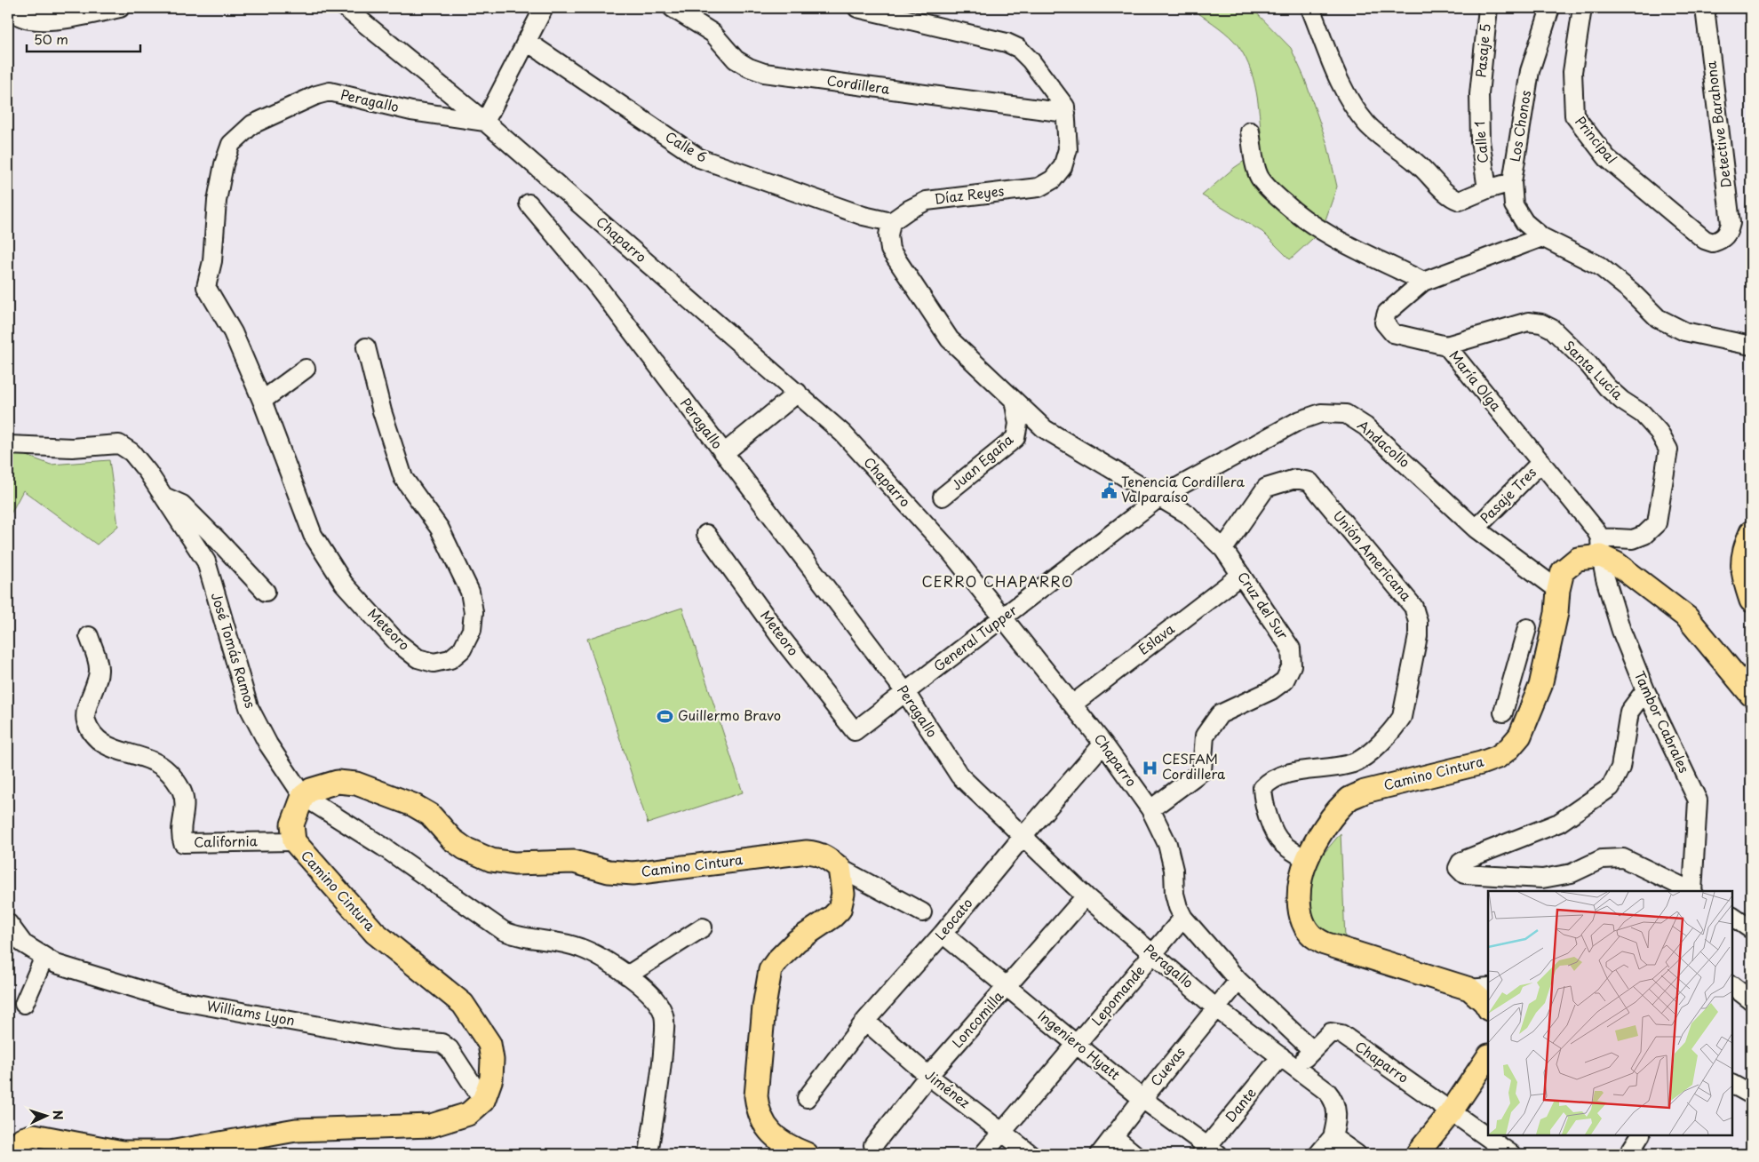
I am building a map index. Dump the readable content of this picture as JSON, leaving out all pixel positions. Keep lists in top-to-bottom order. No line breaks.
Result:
{"streets":{"main road":["Camino Cintura"],"street":["Pasaje 5","Cordillera","Peragallo","Detective Barahona","Los Chonos","Principal","Calle 1","Calle 6","Díaz Reyes","Chaparro","Santa Lucía","María Olga","Andacollo","Juan Egaña","Pasaje Tres","Unión Americana","Cruz del Sur","Meteoro","General Tupper","Eslava","José Tomás Ramos","Tambor Cabrales","California","Leocato","Lepomande","Williams Lyon","Loncomilla","Ingeniero Hyatt","Cuevas","Jiménez","Dante"]},"crossings":[["Pasaje 5","Calle 1"],["Cordillera","Díaz Reyes"],["Peragallo","Chaparro"],["Peragallo","Meteoro"],["Peragallo","General Tupper"],["Peragallo","Leocato"],["Peragallo","Lepomande"],["Peragallo","Loncomilla"],["Peragallo","Cuevas"],["Peragallo","Dante"],["Detective Barahona","Principal"],["Los Chonos","María Olga"],["Calle 6","Díaz Reyes"],["Chaparro","Cruz del Sur"],["Chaparro","General Tupper"],["Chaparro","Eslava"],["Chaparro","Leocato"],["Chaparro","Lepomande"],["Chaparro","Cuevas"],["Santa Lucía","María Olga"],["Santa Lucía","Tambor Cabrales"],["Santa Lucía","Camino Cintura"],["María Olga","Pasaje Tres"],["María Olga","Tambor Cabrales"],["María Olga","Camino Cintura"],["Andacollo","Pasaje Tres"],["Andacollo","Cruz del Sur"],["Andacollo","General Tupper"],["Andacollo","Camino Cintura"],["Unión Americana","Cruz del Sur"],["Unión Americana","Camino Cintura"],["Cruz del Sur","General Tupper"],["Cruz del Sur","Eslava"],["Meteoro","General Tupper"],["José Tomás Ramos","Camino Cintura"],["Tambor Cabrales","Camino Cintura"],["Camino Cintura","California"],["Camino Cintura","Williams Lyon"],["Leocato","Ingeniero Hyatt"],["Leocato","Jiménez"],["Lepomande","Ingeniero Hyatt"],["Lepomande","Jiménez"],["Loncomilla","Ingeniero Hyatt"],["Loncomilla","Jiménez"],["Ingeniero Hyatt","Cuevas"],["Ingeniero Hyatt","Dante"]],"districts":["CERRO CHAPARRO"],"places":{"public building":["Tenencia Cordillera Valparaíso"],"sports":["Guillermo Bravo"],"hospital":["CESFAM Cordillera"]},"scale_bar":"50 m","north":"right"}
